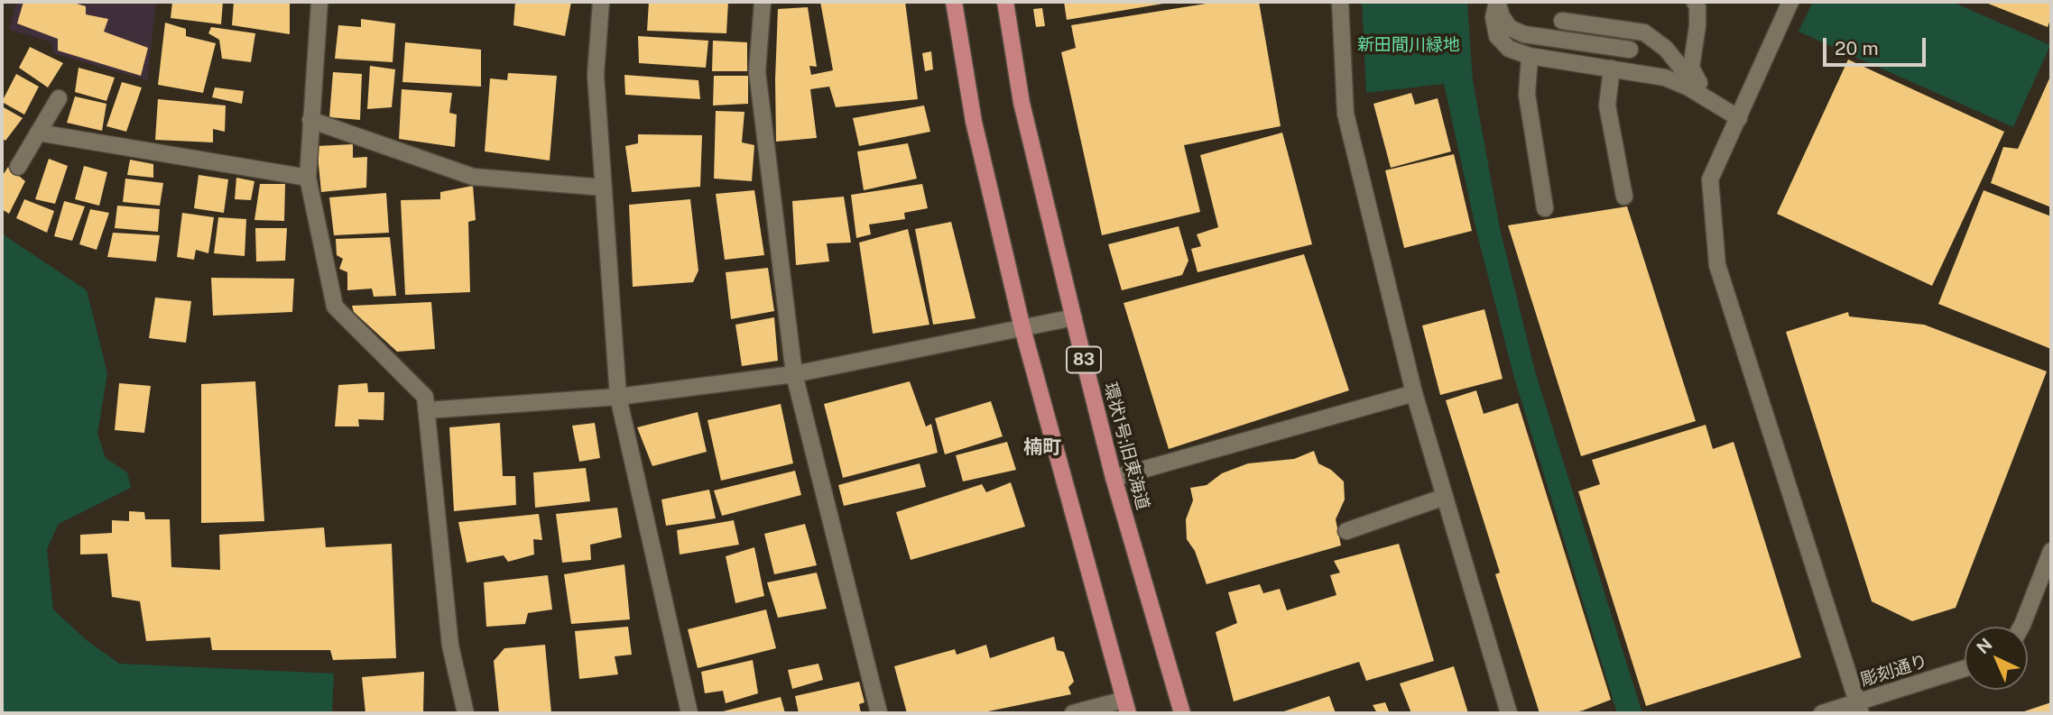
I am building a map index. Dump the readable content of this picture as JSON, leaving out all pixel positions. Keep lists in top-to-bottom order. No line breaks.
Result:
{"streets":{"main road":["83","環状1号;旧東海道"],"street":["彫刻通り"]},"districts":["楠町"],"parks":["新田間川緑地"],"scale_bar":"20 m","north":"top left"}
